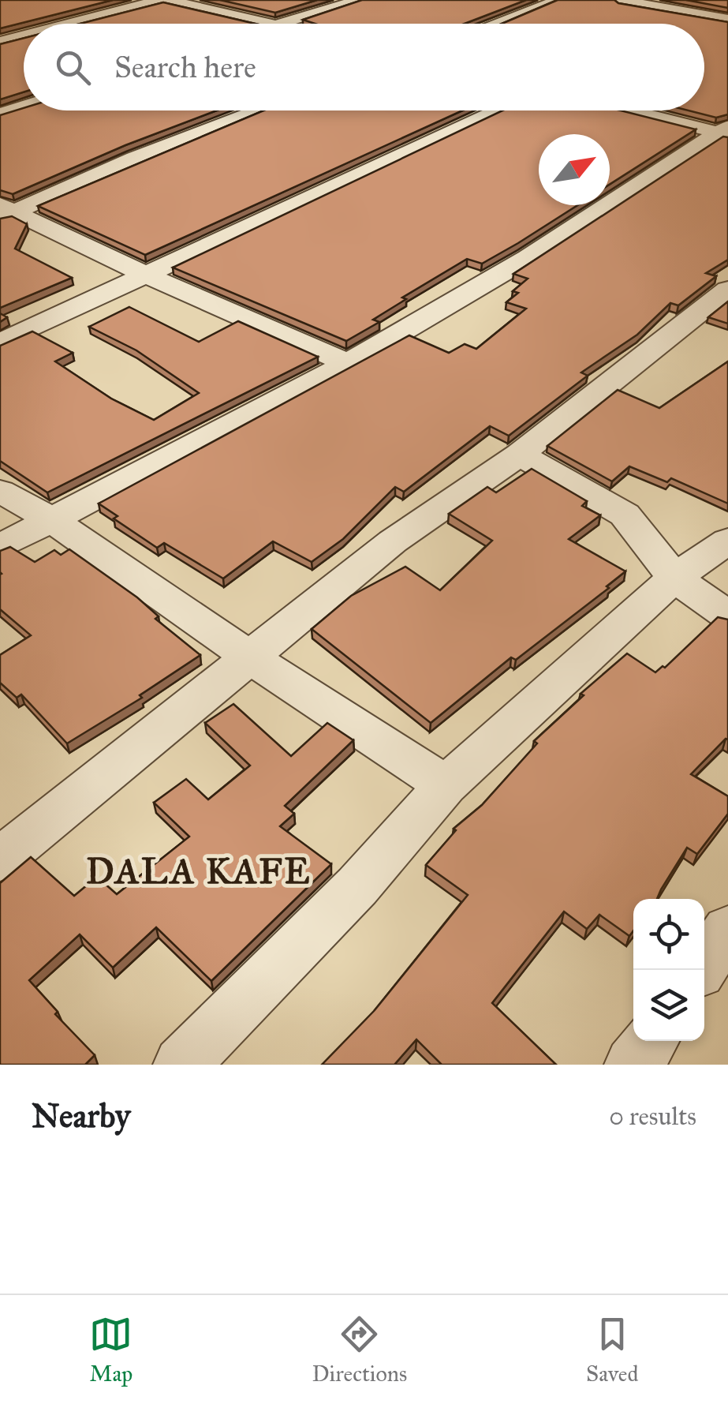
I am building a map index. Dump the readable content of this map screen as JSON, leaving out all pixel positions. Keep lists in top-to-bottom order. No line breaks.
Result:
{"districts":["DALA KAFE"],"north":"top right","page":{"search":"Search here","heading":["Nearby","0 results"],"nav":["Map","Directions","Saved"]}}
